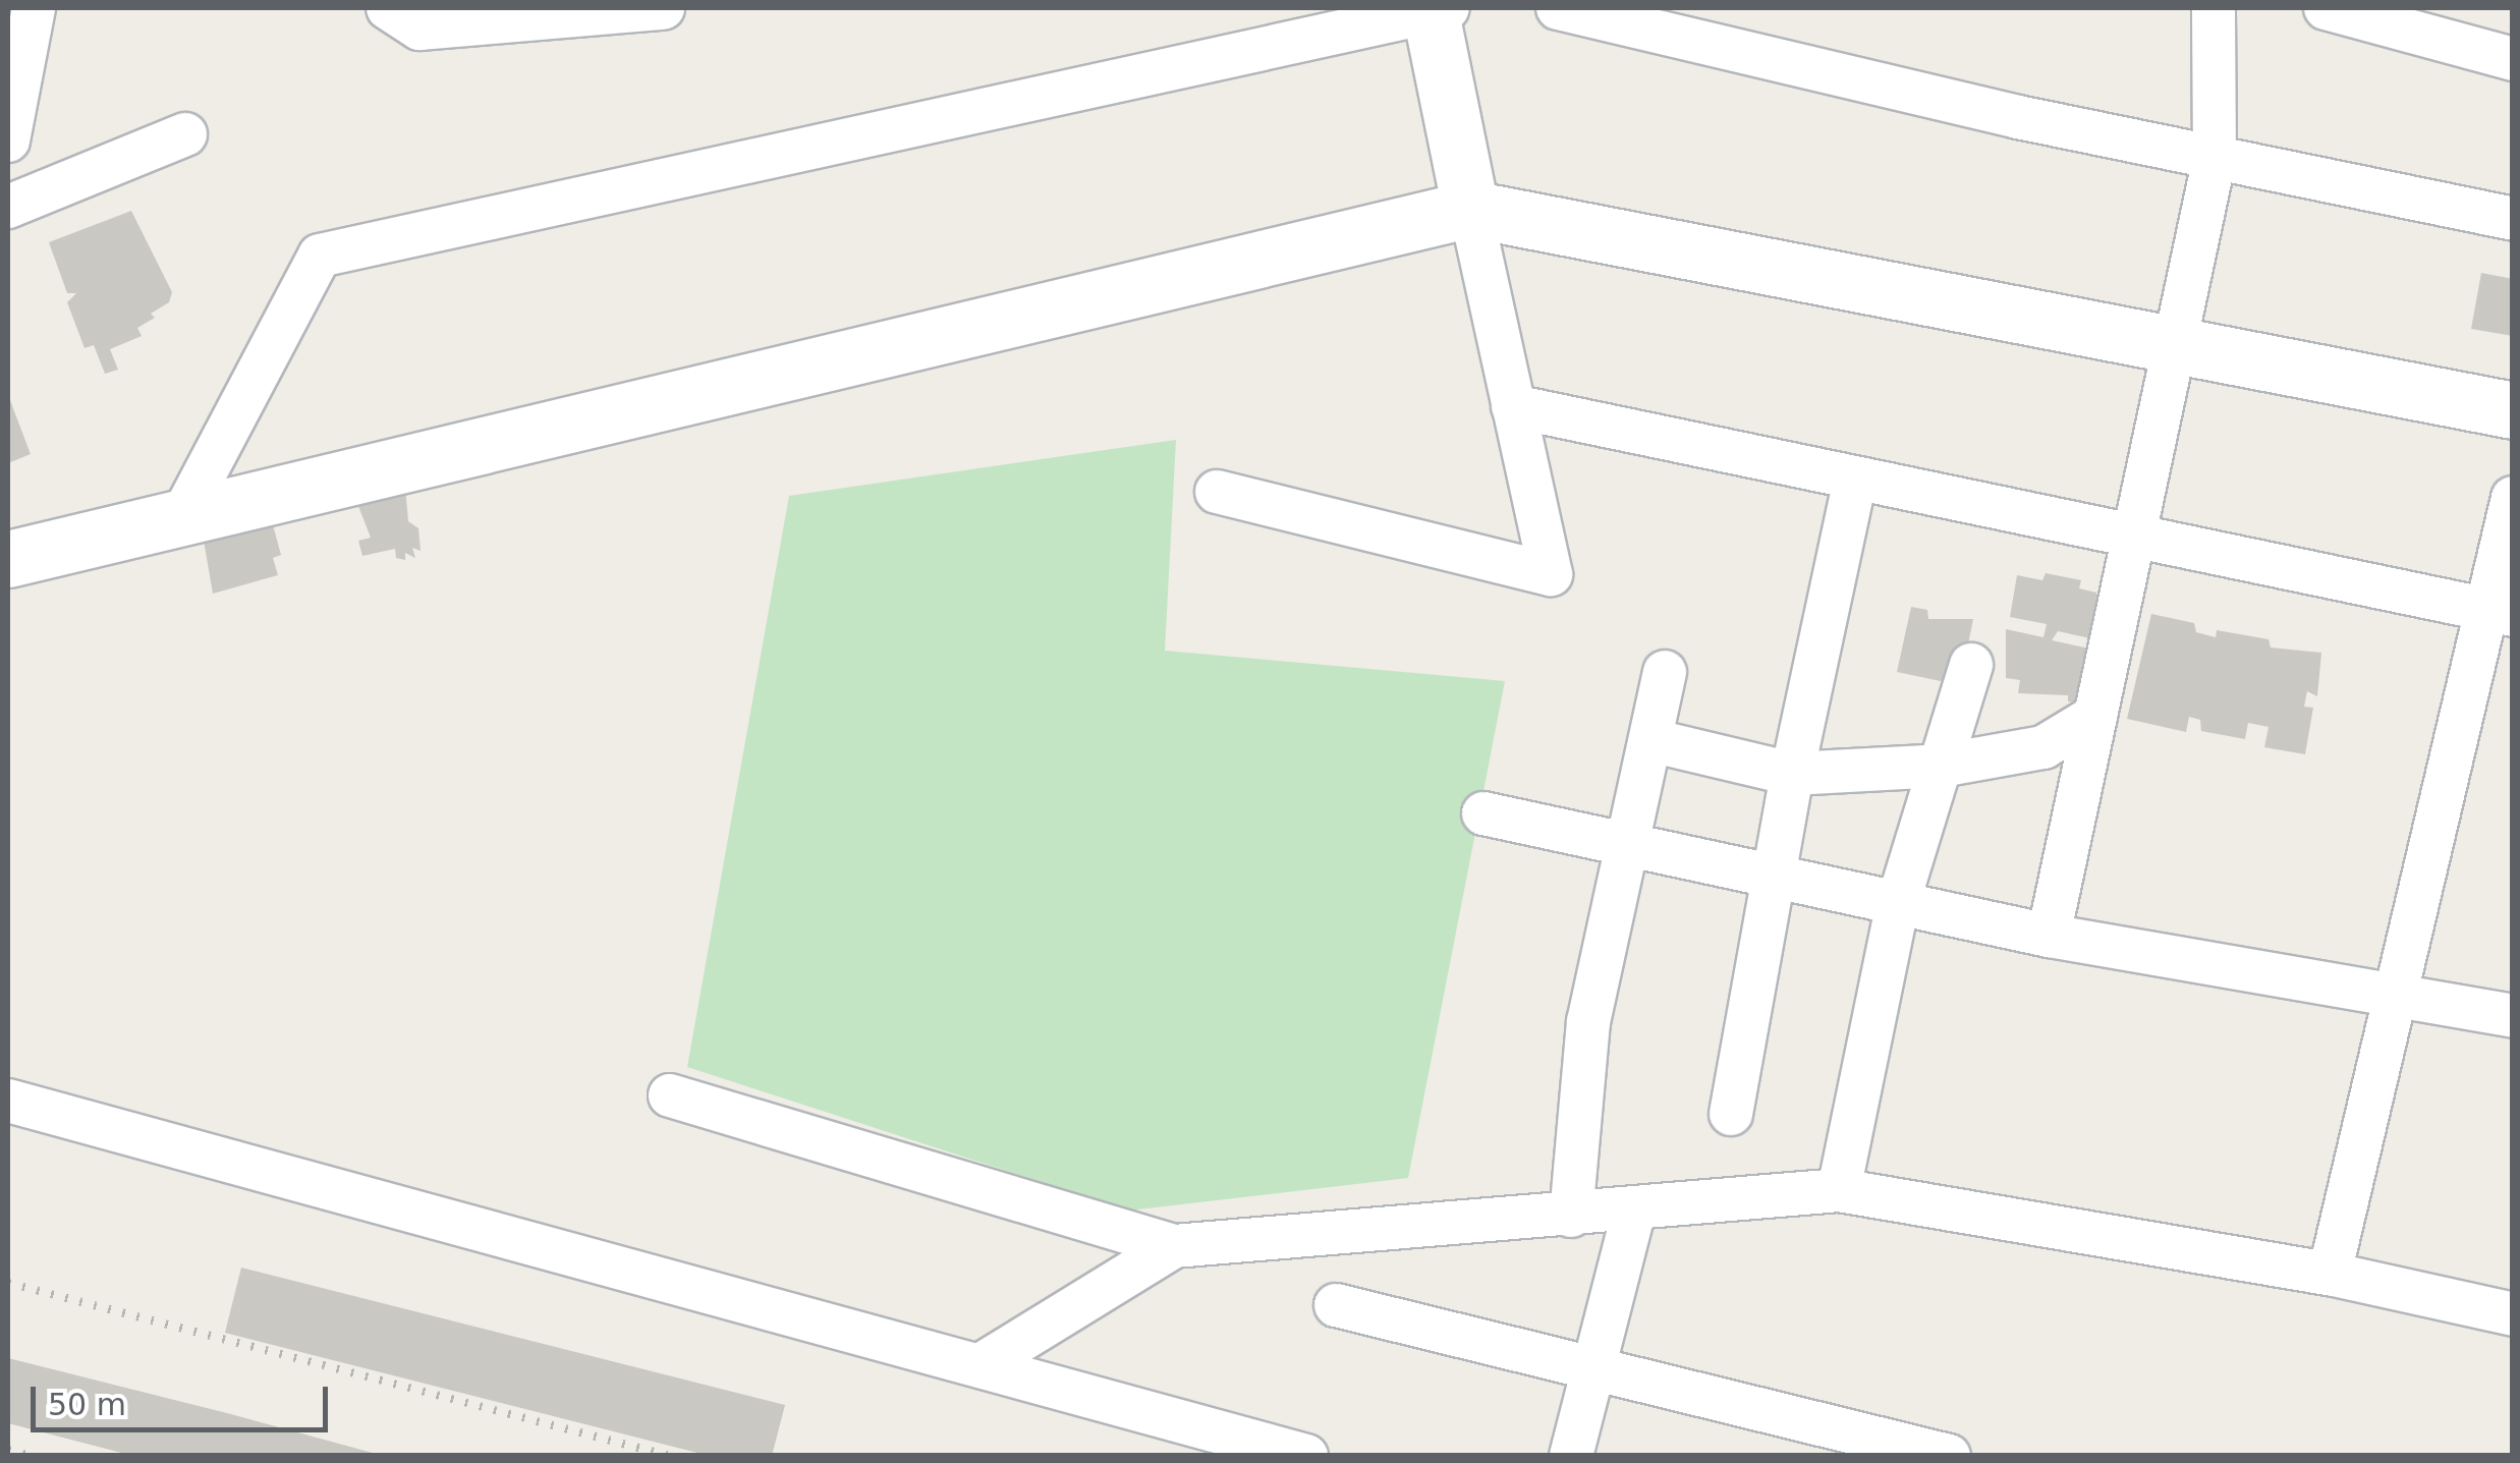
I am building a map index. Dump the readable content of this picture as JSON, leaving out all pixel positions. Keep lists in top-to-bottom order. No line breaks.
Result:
{"scale_bar":"50 m"}
